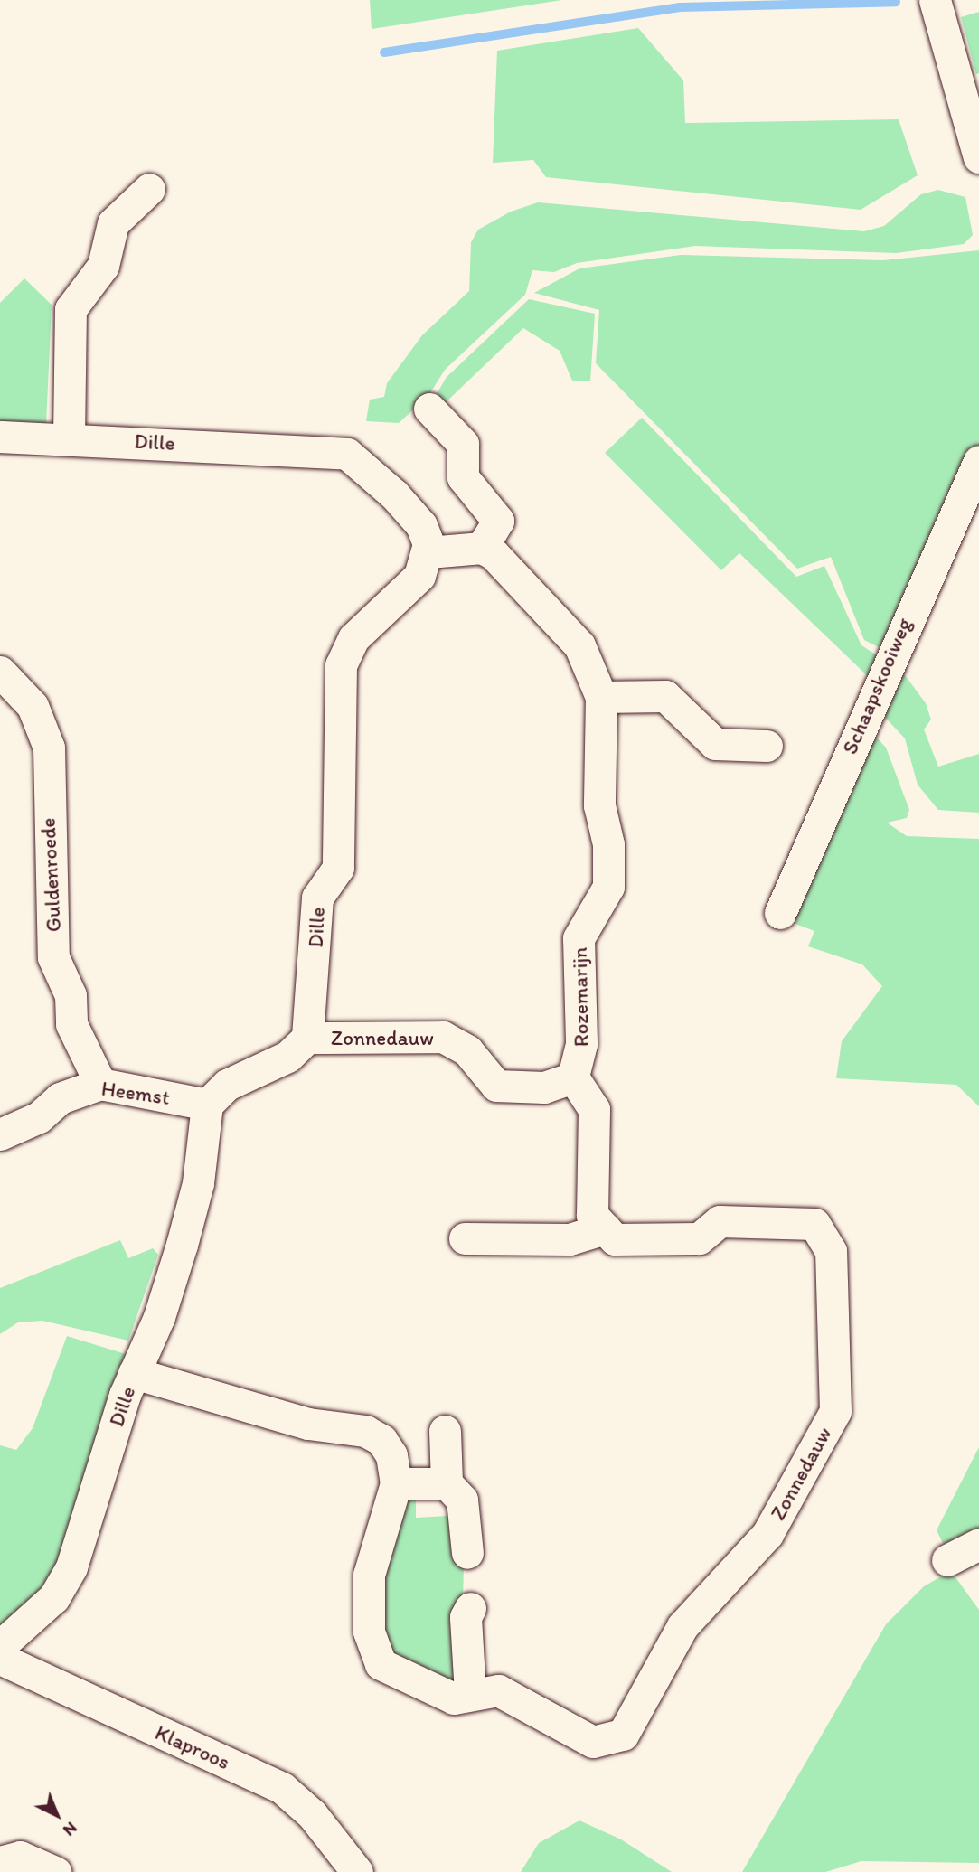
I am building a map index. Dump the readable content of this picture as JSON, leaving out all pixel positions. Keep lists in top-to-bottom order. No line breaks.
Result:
{"streets":{"street":["Dille","Schaapskooiweg","Guldenroede","Rozemarijn","Zonnedauw","Heemst","Klaproos"]},"crossings":[["Dille","Zonnedauw"],["Dille","Heemst"],["Guldenroede","Heemst"],["Rozemarijn","Zonnedauw"]],"north":"bottom right"}
